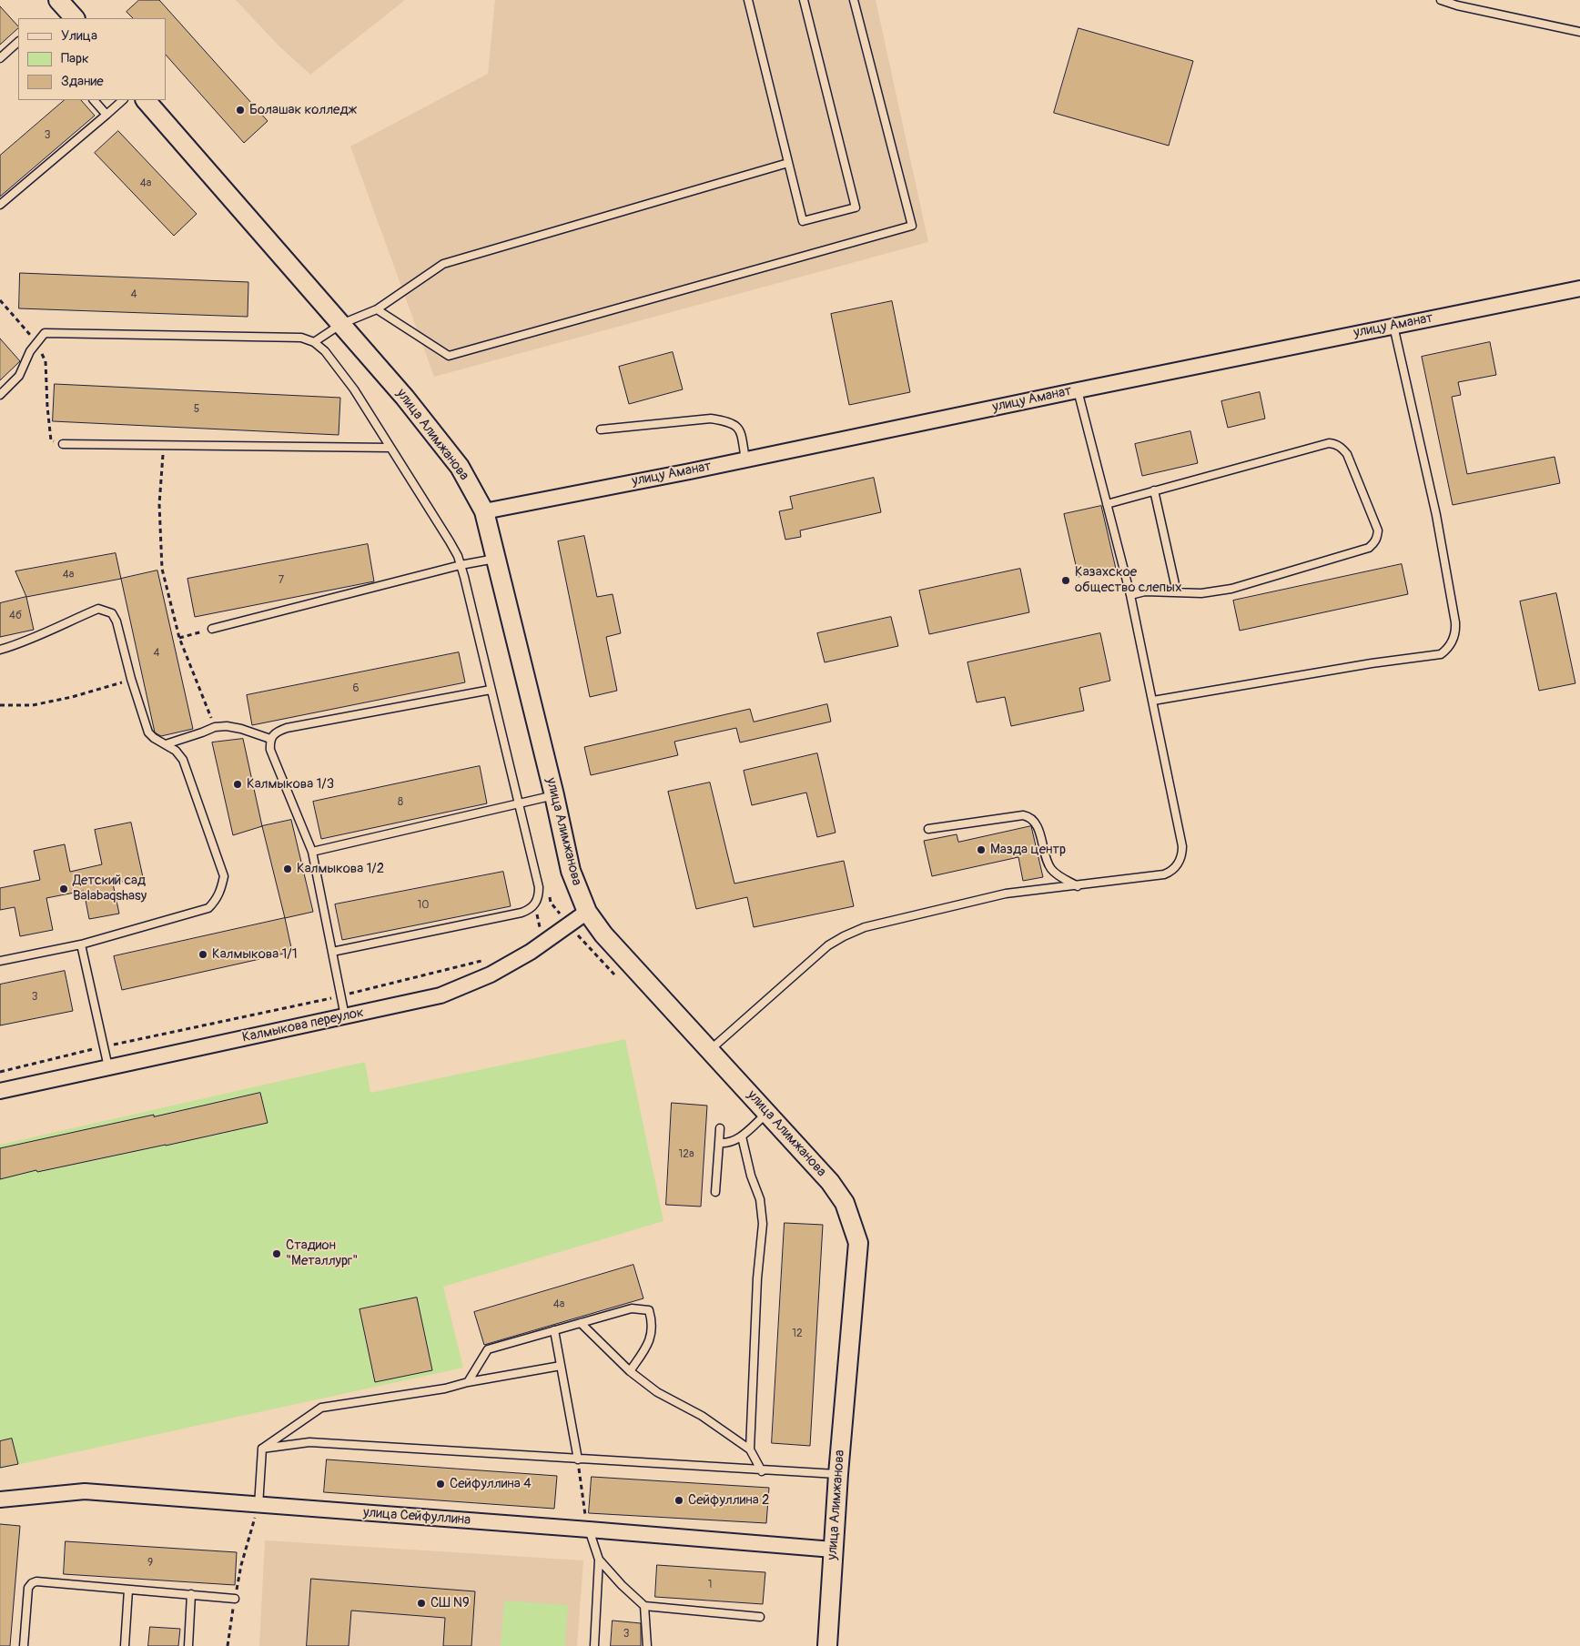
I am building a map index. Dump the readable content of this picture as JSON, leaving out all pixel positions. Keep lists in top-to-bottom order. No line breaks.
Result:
{"streets":{"street":["улицу Аманат","улица Алимжанова","Калмыкова переулок","улица Сейфуллина"]},"crossings":[["улицу Аманат","улица Алимжанова"],["улица Алимжанова","Калмыкова переулок"],["улица Алимжанова","улица Сейфуллина"]],"places":["Болашак колледж","Казахское общество слепых","Калмыкова 1/3","Мазда центр","Калмыкова 1/2","Детский сад Balabaqshasy","Калмыкова 1/1","Стадион \"Металлург\"","Сейфуллина 4","Сейфуллина 2","СШ N9"],"house_numbers":["3","4а","4","5","4а","7","4б","4","6","8","10","3","12а","4а","12","9","1","3"],"legend":["Улица","Парк","Здание"]}
